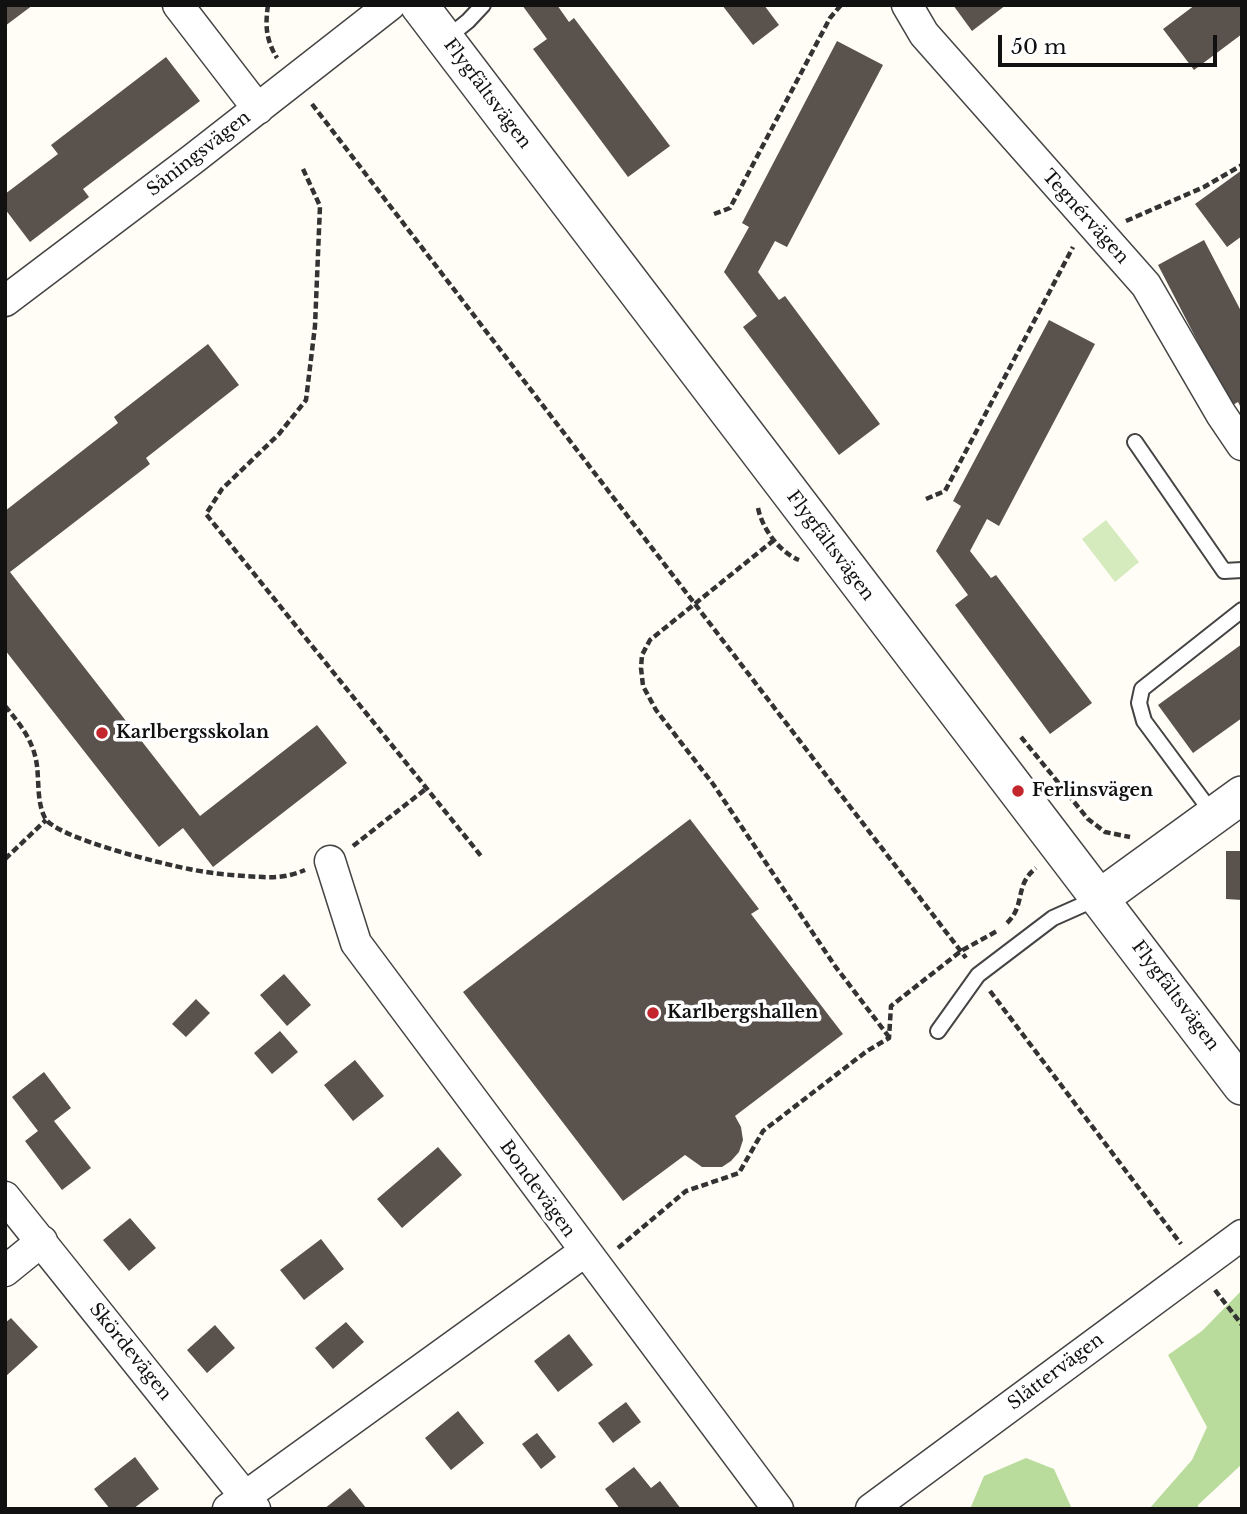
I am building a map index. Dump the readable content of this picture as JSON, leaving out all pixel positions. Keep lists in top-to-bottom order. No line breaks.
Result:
{"streets":{"street":["Flygfältsvägen","Såningsvägen","Tegnérvägen","Bondevägen","Skördevägen","Slåttervägen"]},"crossings":[["Bondevägen","Skördevägen"]],"places":["Karlbergsskolan","Ferlinsvägen","Karlbergshallen"],"scale_bar":"50 m"}
